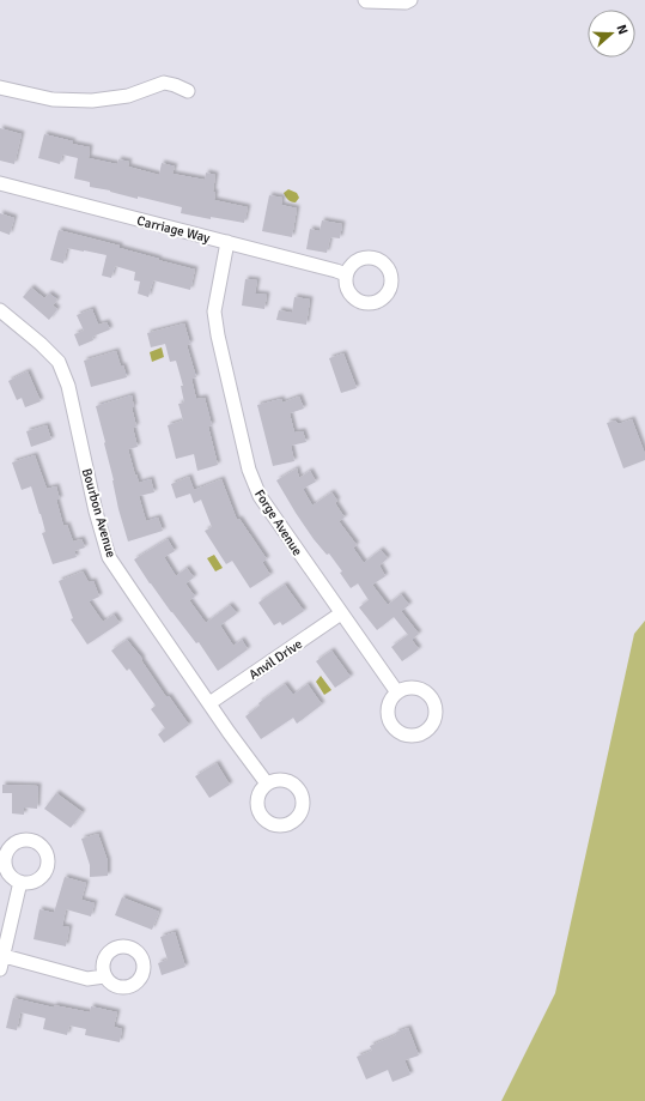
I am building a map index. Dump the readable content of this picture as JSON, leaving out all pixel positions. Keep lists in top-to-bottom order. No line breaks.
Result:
{"streets":{"street":["Carriage Way","Bourbon Avenue","Forge Avenue","Anvil Drive"]},"crossings":[["Carriage Way","Forge Avenue"],["Bourbon Avenue","Anvil Drive"],["Forge Avenue","Anvil Drive"]],"north":"right"}
